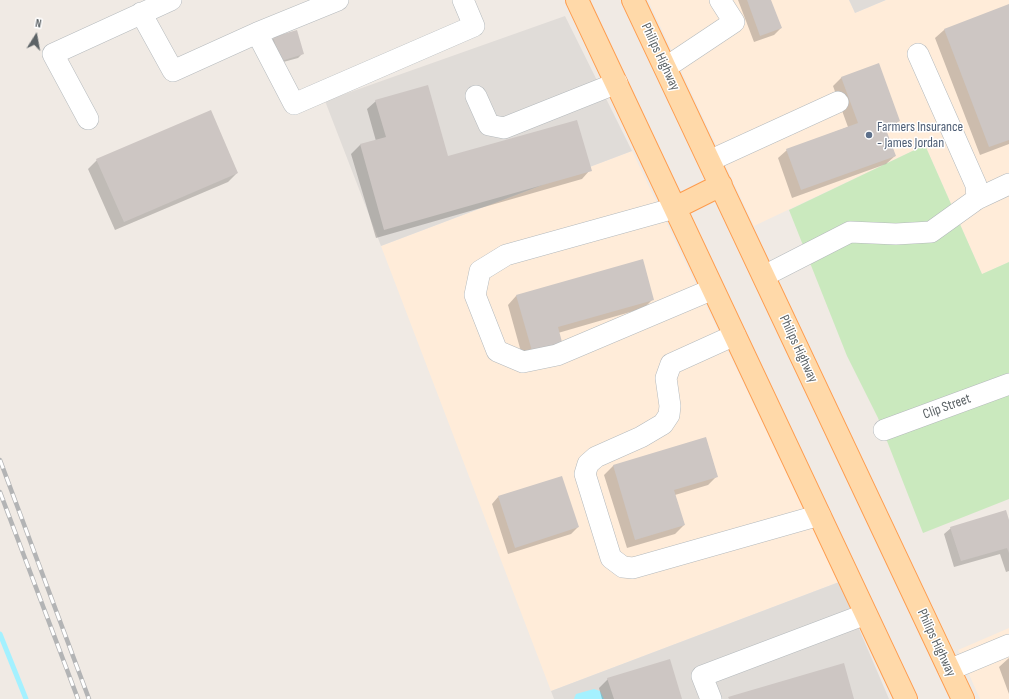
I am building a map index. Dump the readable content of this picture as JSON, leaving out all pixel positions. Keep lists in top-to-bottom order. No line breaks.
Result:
{"streets":{"main road":["Philips Highway"],"street":["Clip Street"]},"places":["Farmers Insurance - James Jordan"],"north":"top"}
